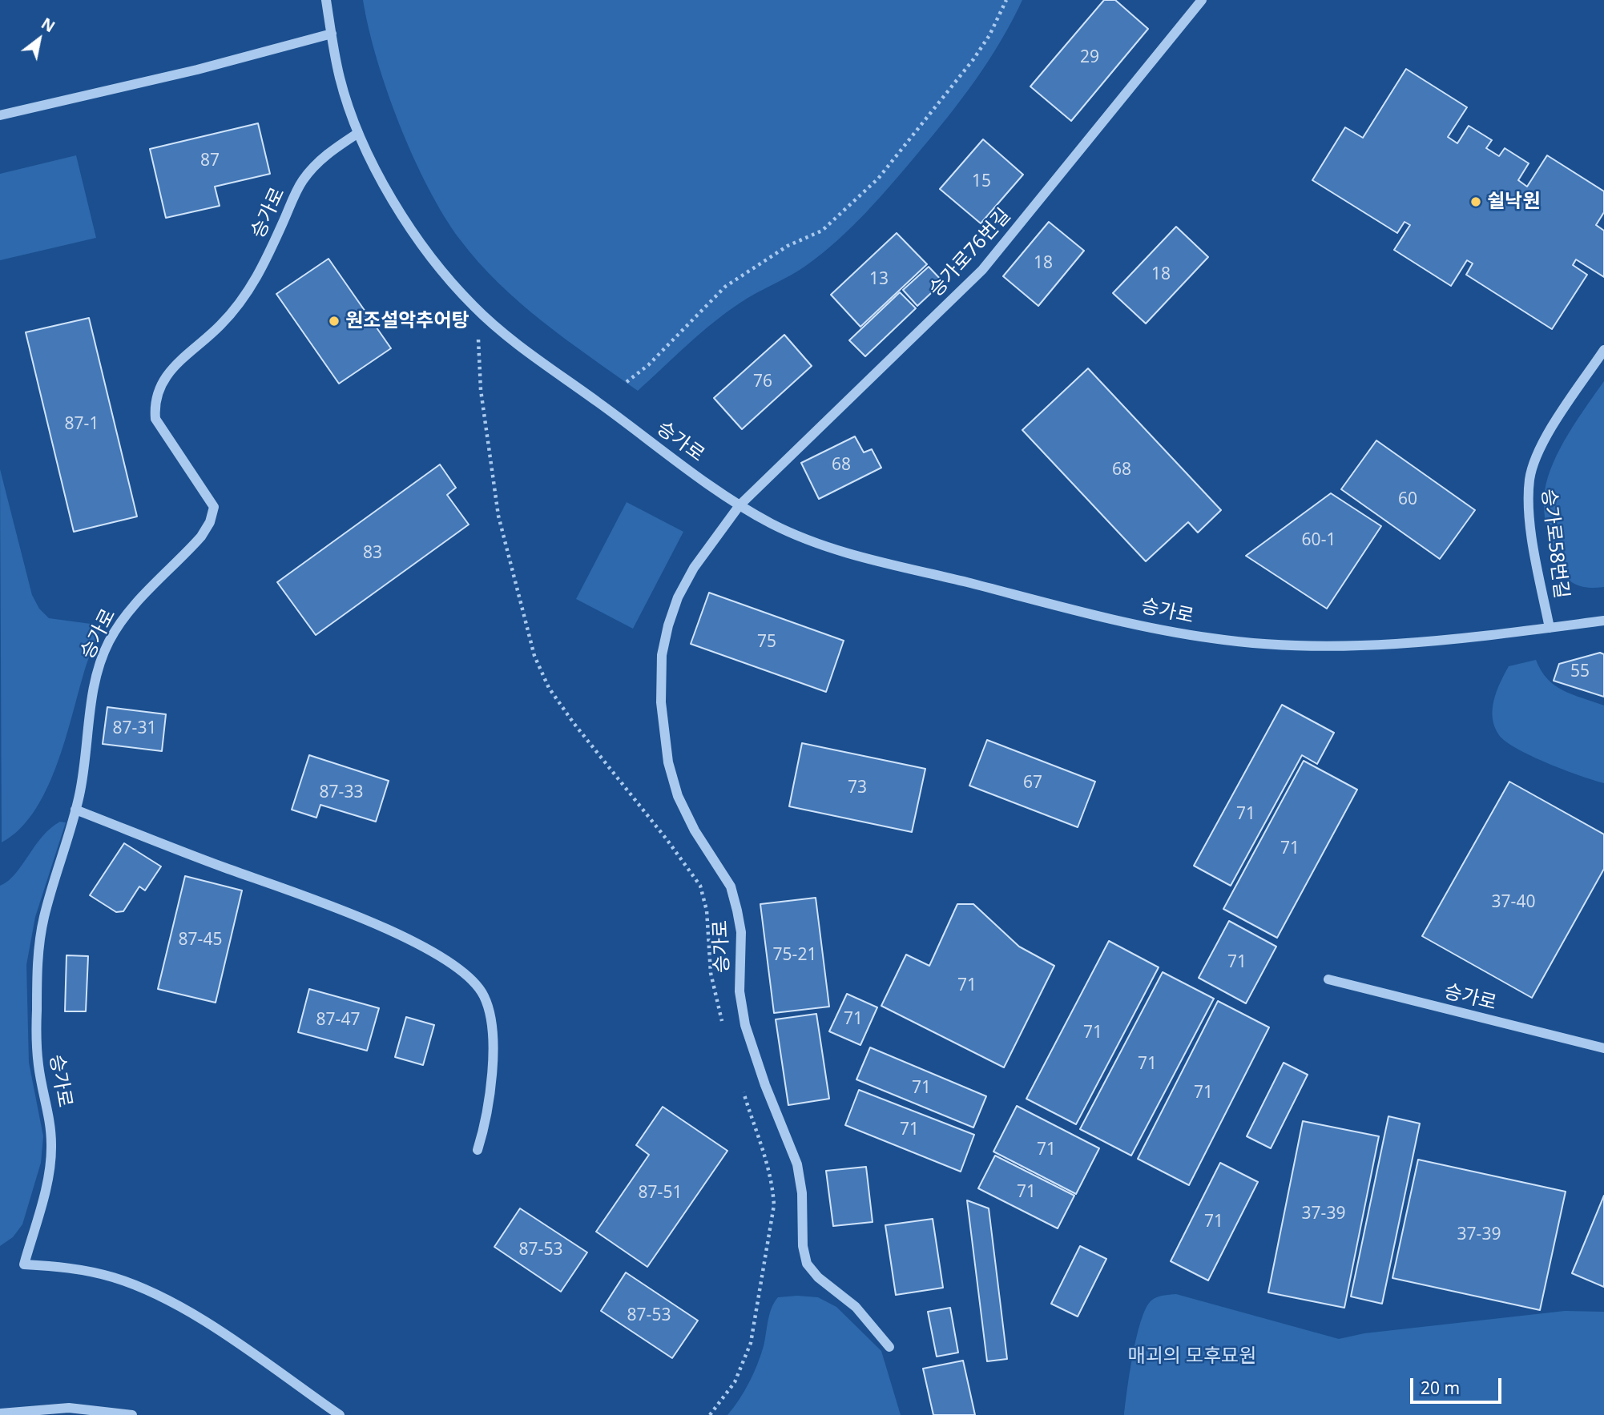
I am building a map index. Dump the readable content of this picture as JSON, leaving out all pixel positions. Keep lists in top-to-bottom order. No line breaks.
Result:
{"streets":{"street":["승가로","승가로76번길","승가로58번길"]},"crossings":[["승가로","승가로76번길"],["승가로","승가로58번길"]],"parks":["매괴의 모후묘원"],"places":["쉴낙원","원조설악추어탕"],"house_numbers":["29","87","15","18","18","13","76","87-1","68","68","60","60-1","83","75","55","87-31","67","73","87-33","71","71","37-40","87-45","75-21","71","71","71","87-47","71","71","71","71","71","71","71","87-51","37-39","71","37-39","87-53","87-53"],"scale_bar":"20 m","north":"top right"}
